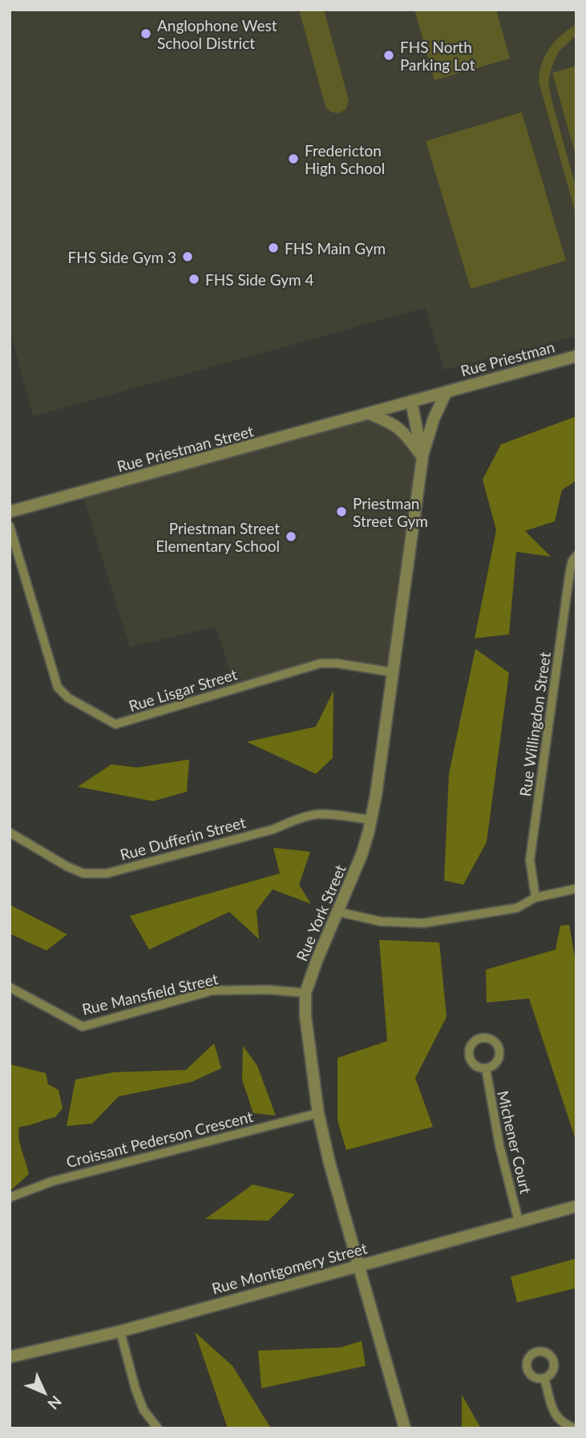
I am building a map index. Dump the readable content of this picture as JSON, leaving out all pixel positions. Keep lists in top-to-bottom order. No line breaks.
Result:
{"streets":{"street":["Rue Priestman","Rue Priestman Street","Rue Lisgar Street","Rue Willingdon Street","Rue Dufferin Street","Rue York Street","Rue Mansfield Street","Croissant Pederson Crescent","Michener Court","Rue Montgomery Street"]},"crossings":[["Rue Priestman","Rue Priestman Street"],["Rue Priestman","Rue York Street"],["Rue Priestman Street","Rue York Street"],["Rue Lisgar Street","Rue York Street"],["Rue Dufferin Street","Rue York Street"],["Rue York Street","Rue Mansfield Street"],["Rue York Street","Croissant Pederson Crescent"],["Rue York Street","Rue Montgomery Street"],["Michener Court","Rue Montgomery Street"]],"places":["Anglophone West School District","FHS North Parking Lot","Fredericton High School","FHS Main Gym","FHS Side Gym 3","FHS Side Gym 4","Priestman Street Gym","Priestman Street Elementary School"],"north":"bottom right"}
